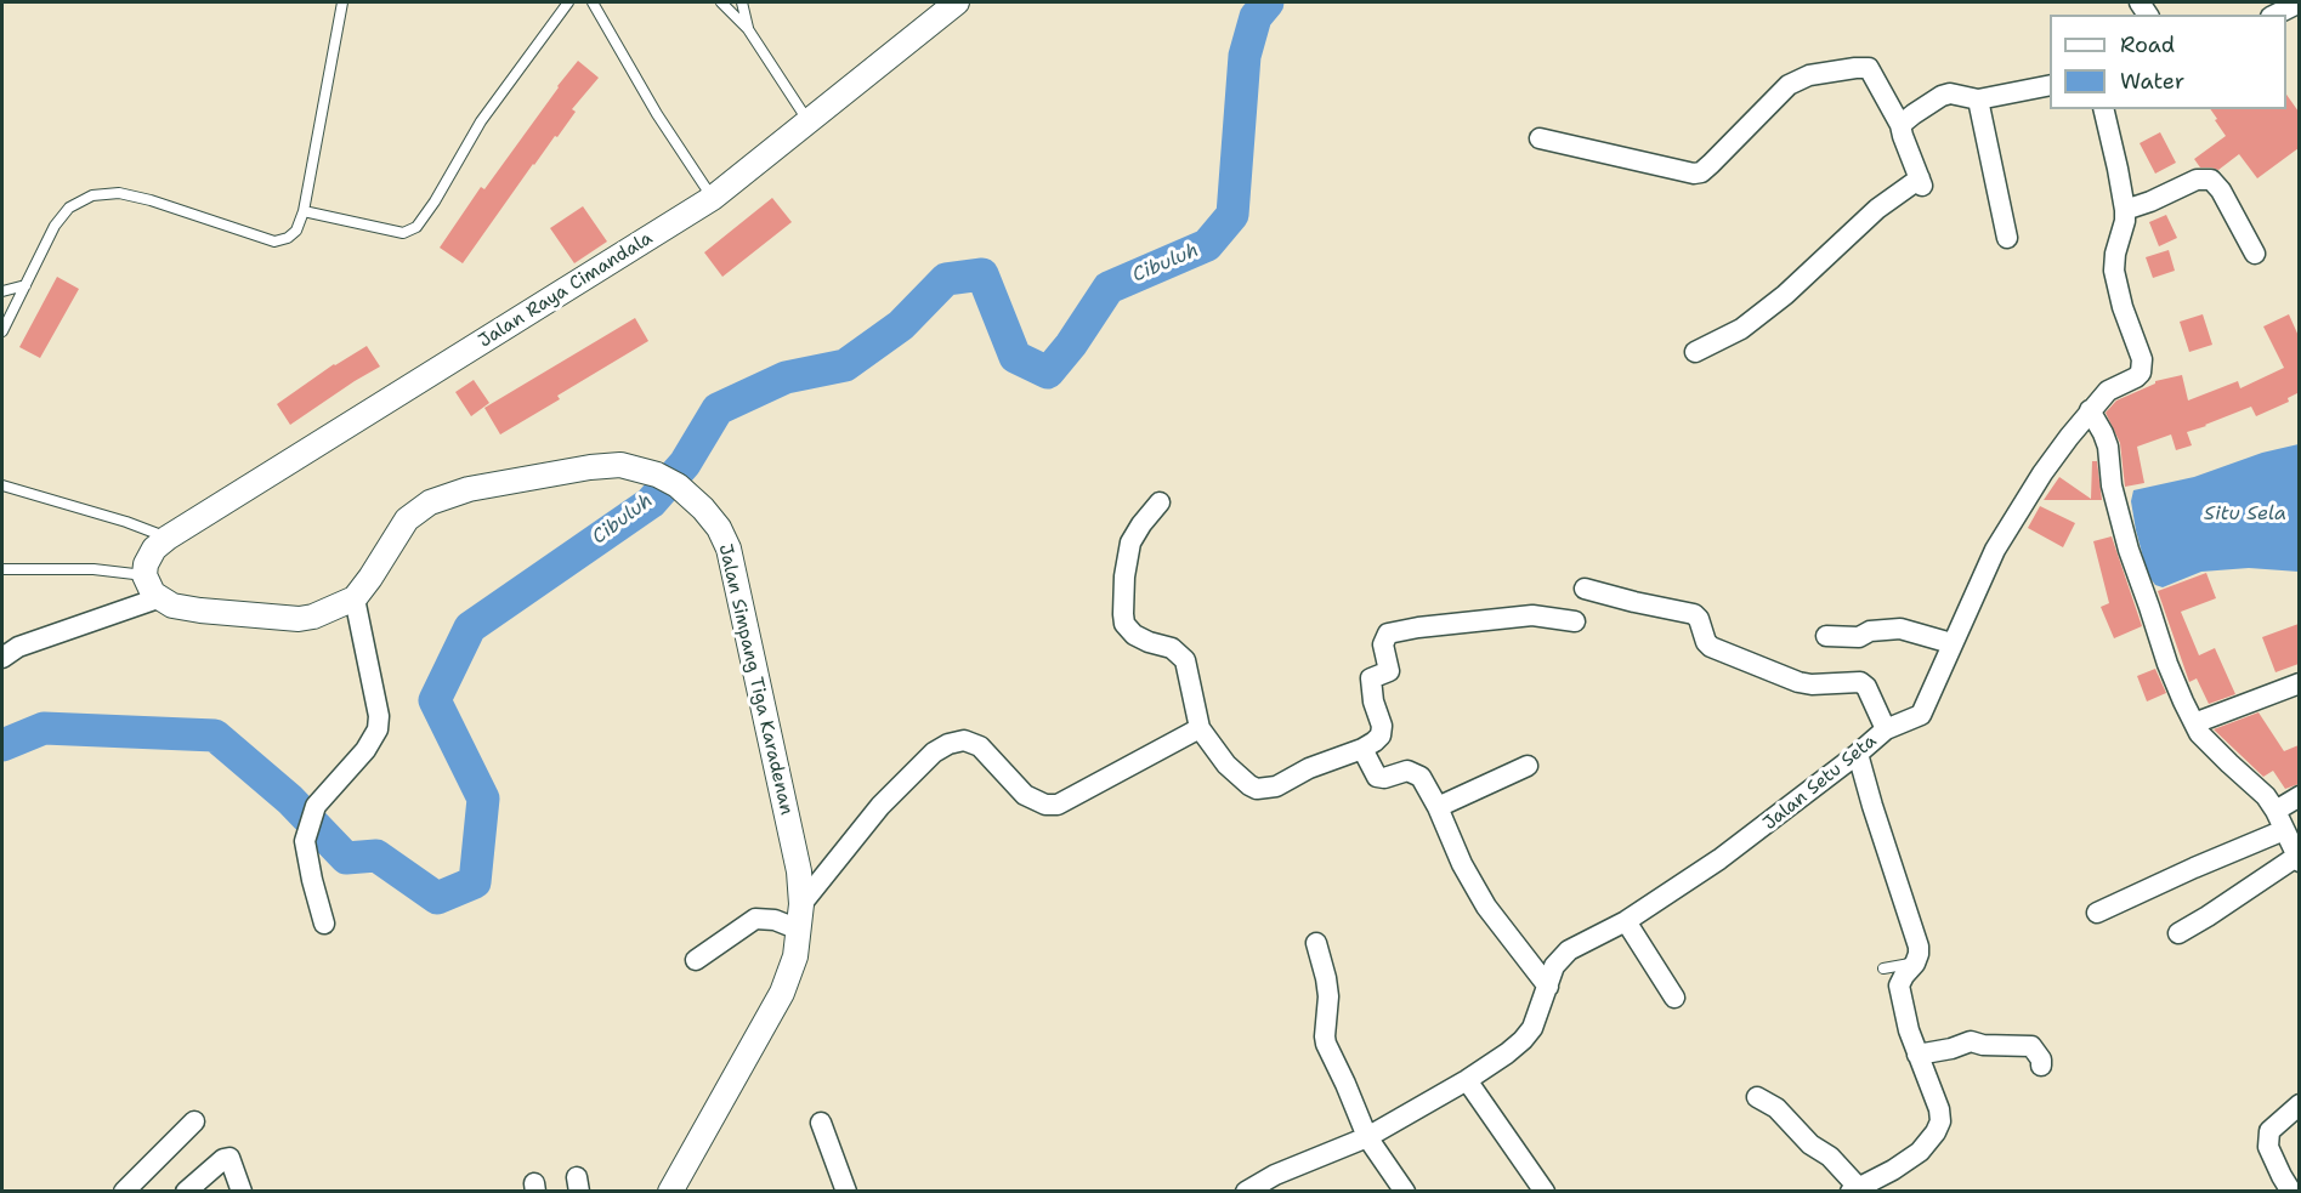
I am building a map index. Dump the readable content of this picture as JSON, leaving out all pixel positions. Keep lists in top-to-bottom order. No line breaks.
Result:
{"streets":{"street":["Jalan Raya Cimandala","Jalan Simpang Tiga Karadenan","Jalan Setu Seta"]},"water":["Cibuluh","Situ Sela"],"legend":["Road","Water"]}
